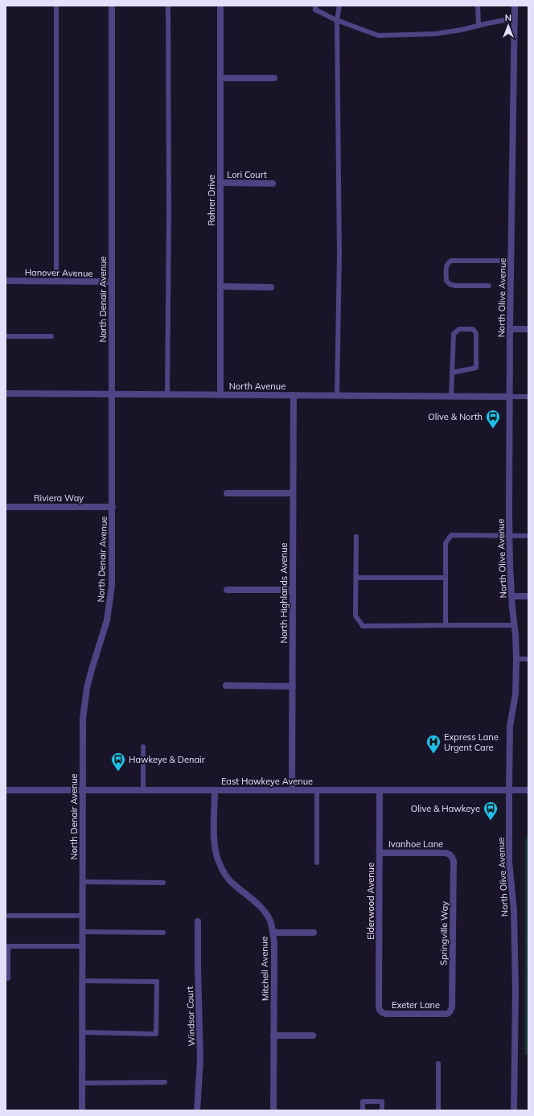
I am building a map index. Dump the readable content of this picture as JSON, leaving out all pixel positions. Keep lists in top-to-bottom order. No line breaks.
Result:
{"streets":{"street":["Lori Court","Rohrer Drive","Hanover Avenue","North Olive Avenue","North Denair Avenue","North Avenue","Riviera Way","North Highlands Avenue","East Hawkeye Avenue","Ivanhoe Lane","Elderwood Avenue","Springville Way","Mitchell Avenue","Exeter Lane","Windsor Court"]},"crossings":[["Lori Court","Rohrer Drive"],["Rohrer Drive","North Avenue"],["Hanover Avenue","North Denair Avenue"],["North Olive Avenue","North Avenue"],["North Olive Avenue","East Hawkeye Avenue"],["North Denair Avenue","North Avenue"],["North Denair Avenue","Riviera Way"],["North Denair Avenue","East Hawkeye Avenue"],["North Avenue","North Highlands Avenue"],["North Highlands Avenue","East Hawkeye Avenue"],["East Hawkeye Avenue","Elderwood Avenue"],["East Hawkeye Avenue","Mitchell Avenue"],["Ivanhoe Lane","Elderwood Avenue"],["Ivanhoe Lane","Springville Way"],["Elderwood Avenue","Exeter Lane"],["Springville Way","Exeter Lane"]],"places":{"bus stop":["Olive & North","Hawkeye & Denair","Olive & Hawkeye"],"hospital":["Express Lane Urgent Care"]},"north":"top"}
